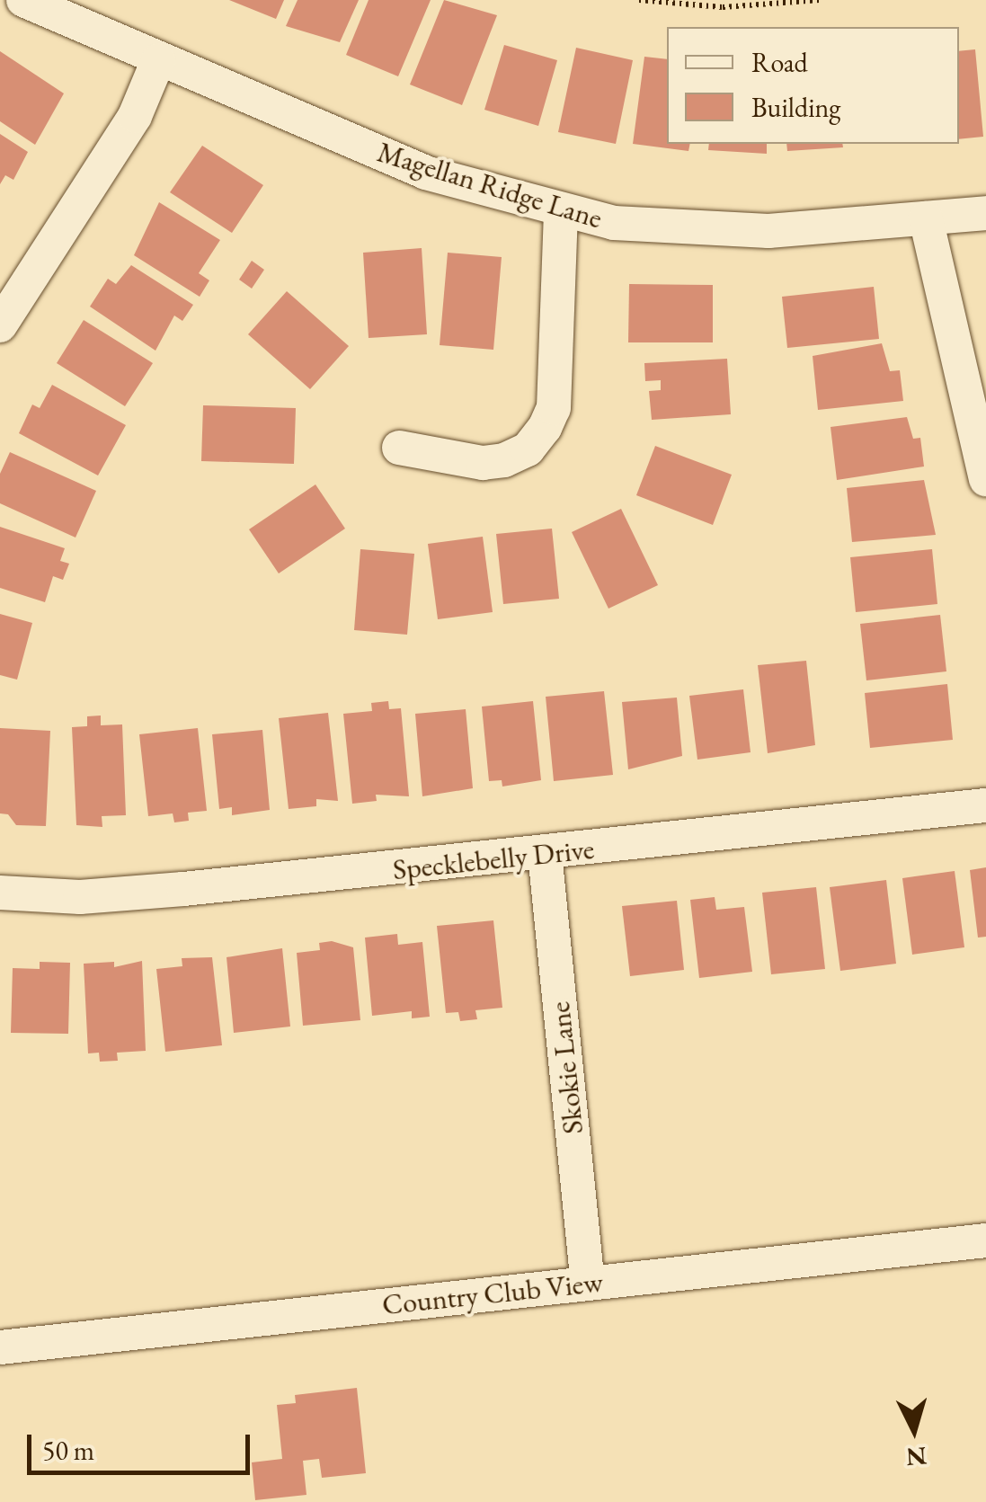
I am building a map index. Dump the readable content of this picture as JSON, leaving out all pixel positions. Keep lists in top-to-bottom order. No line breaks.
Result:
{"streets":{"street":["Magellan Ridge Lane","Specklebelly Drive","Skokie Lane","Country Club View"]},"crossings":[["Specklebelly Drive","Skokie Lane"],["Skokie Lane","Country Club View"]],"legend":["Road","Building"],"scale_bar":"50 m","north":"bottom"}
